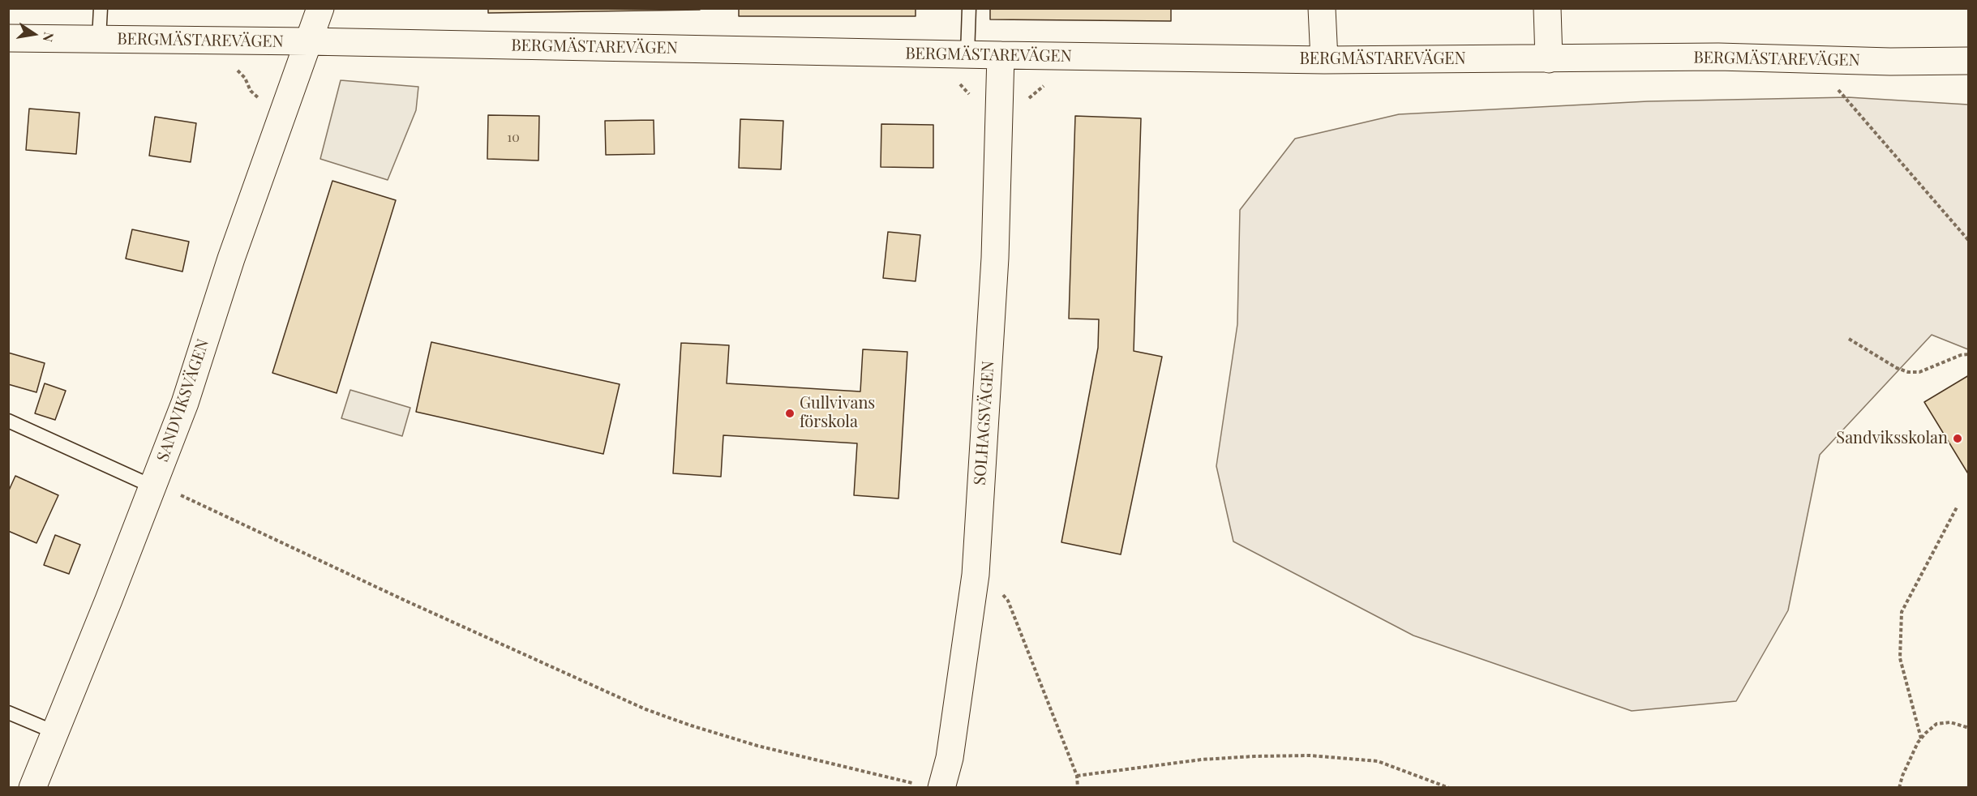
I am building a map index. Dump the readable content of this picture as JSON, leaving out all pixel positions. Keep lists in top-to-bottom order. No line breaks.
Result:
{"streets":{"street":["BERGMÄSTAREVÄGEN","SANDVIKSVÄGEN","SOLHAGSVÄGEN"]},"crossings":[["BERGMÄSTAREVÄGEN","SANDVIKSVÄGEN"],["BERGMÄSTAREVÄGEN","SOLHAGSVÄGEN"]],"places":["Gullvivans förskola","Sandviksskolan"],"house_numbers":["10"],"north":"right"}
